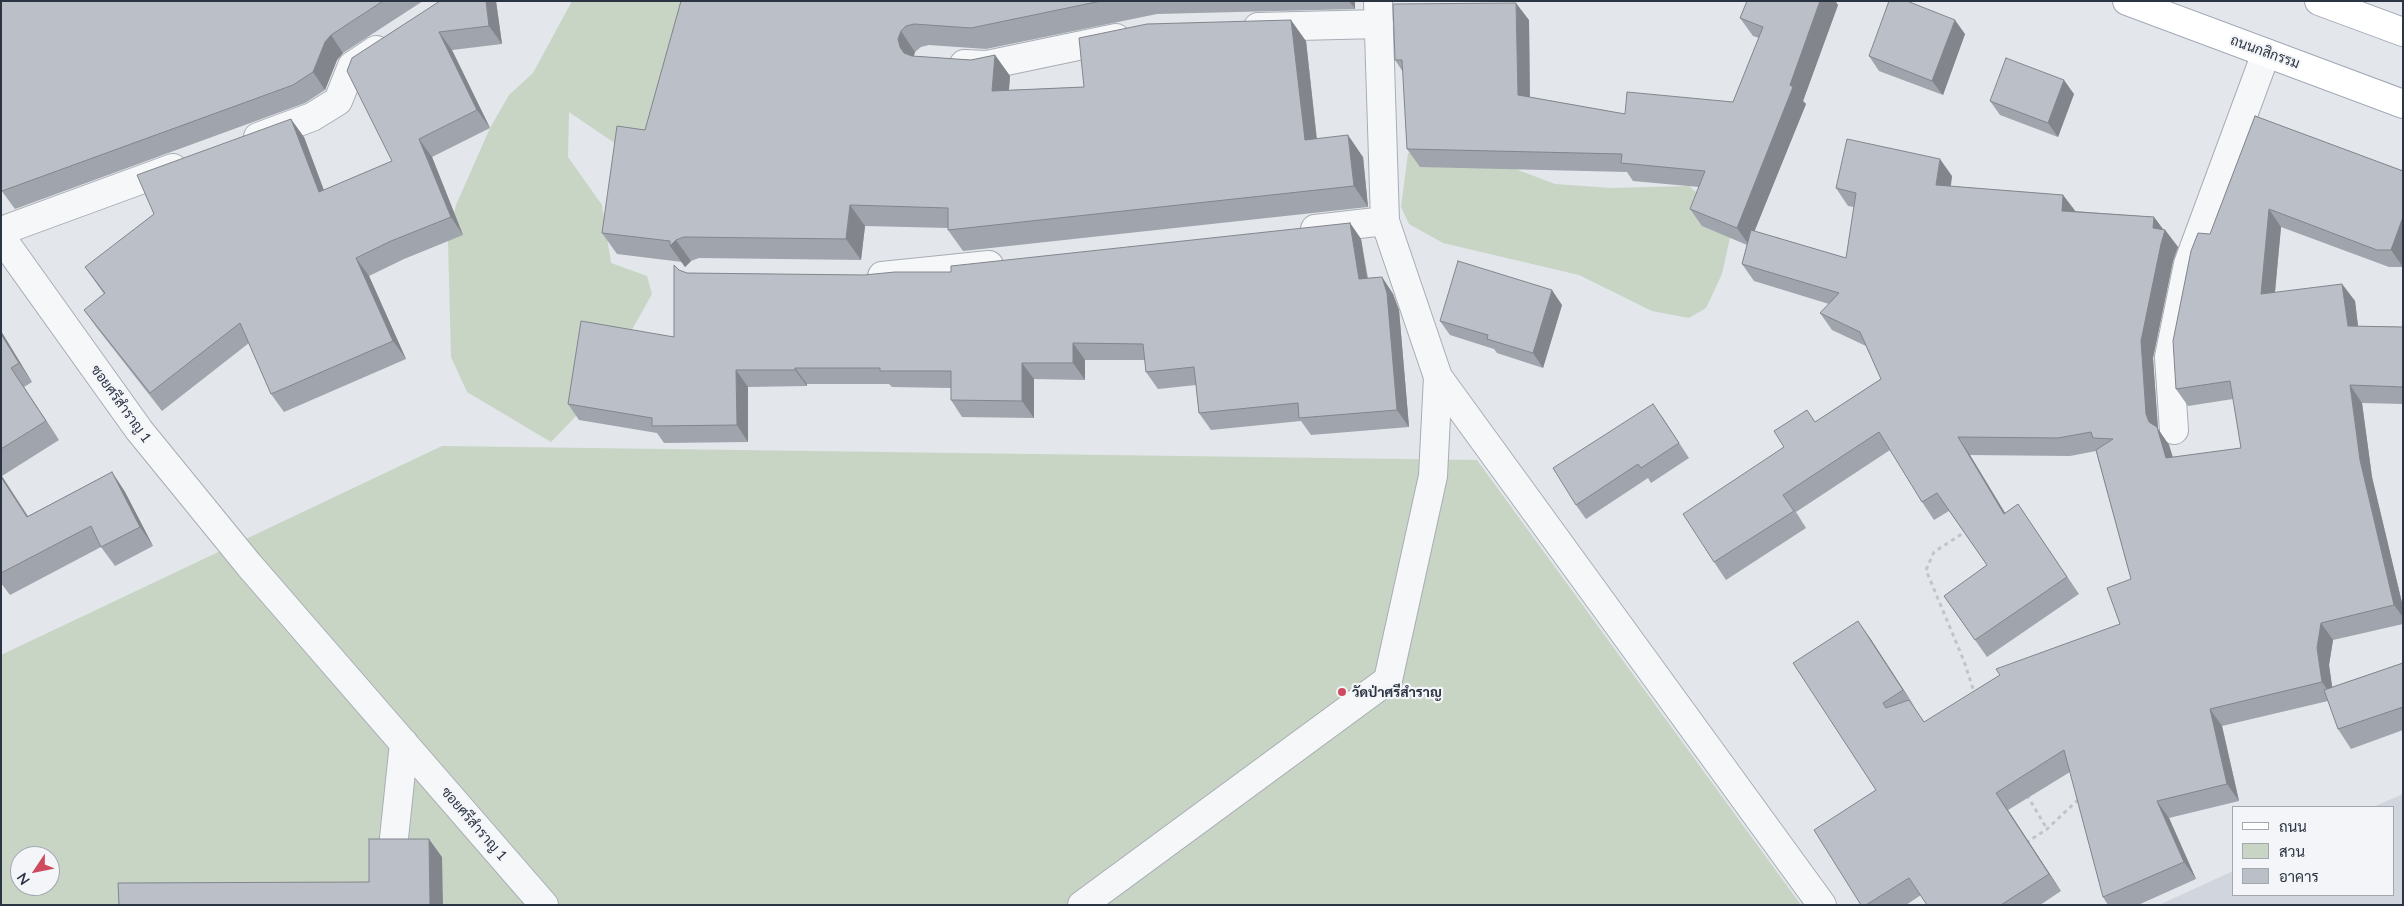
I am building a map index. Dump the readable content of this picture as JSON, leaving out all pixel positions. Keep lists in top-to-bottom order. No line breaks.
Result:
{"streets":{"main road":["ถนนกสิกรรม"],"street":["ซอยศรีสำราญ 1"]},"places":["วัดป่าศรีสำราญ"],"legend":["ถนน","สวน","อาคาร"],"north":"bottom left"}
